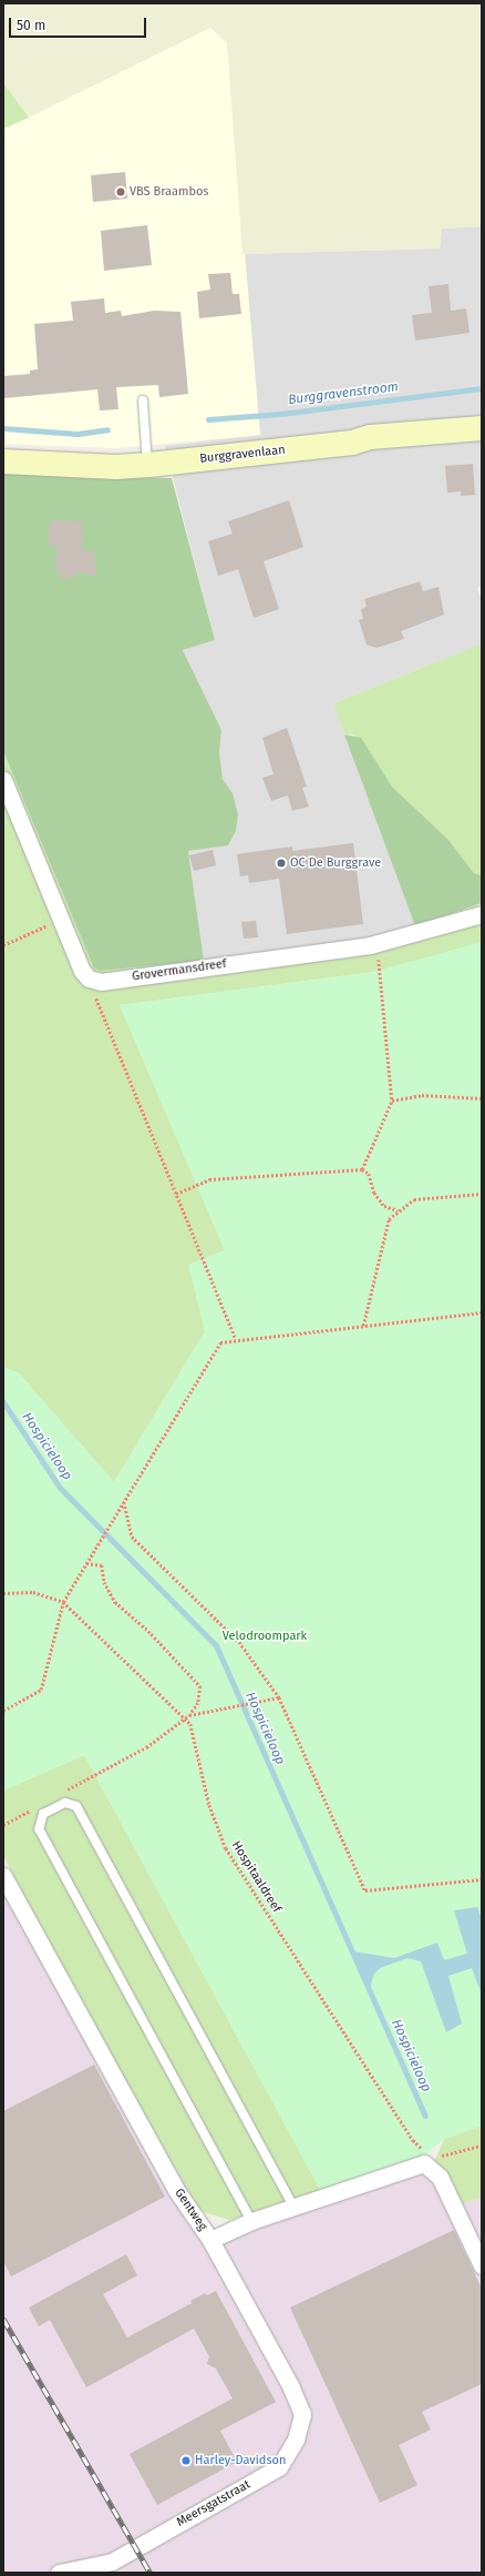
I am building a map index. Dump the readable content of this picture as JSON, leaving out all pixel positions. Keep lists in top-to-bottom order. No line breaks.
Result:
{"streets":{"main road":["Burggravenlaan"],"street":["Grovermansdreef","Gentweg","Meersgatstraat"],"path":["Hospitaaldreef"]},"crossings":[["Gentweg","Meersgatstraat"]],"water":["Burggravenstroom","Hospicieloop"],"parks":["Velodroompark"],"places":["VBS Braambos","OC De Burggrave","Harley-Davidson"],"scale_bar":"50 m"}
